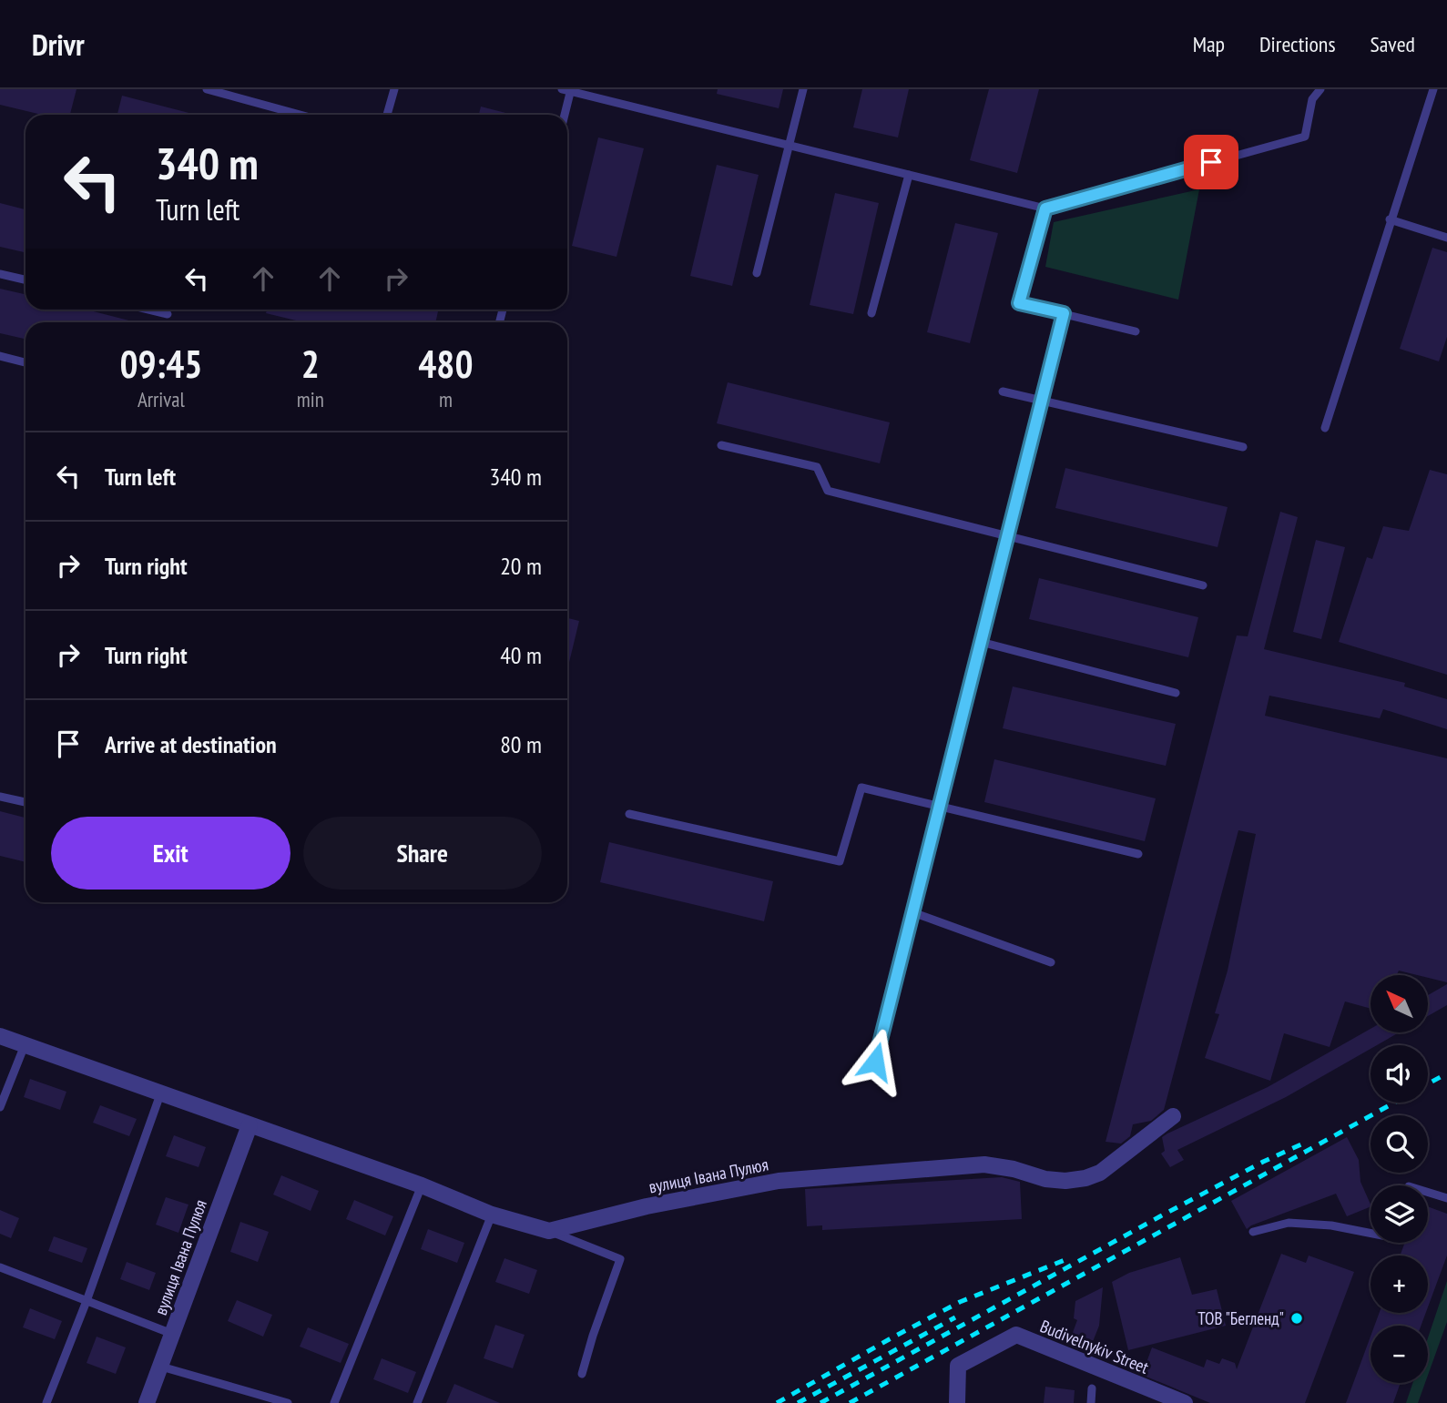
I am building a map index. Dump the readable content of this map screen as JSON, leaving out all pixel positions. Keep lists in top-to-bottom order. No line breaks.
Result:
{"streets":{"street":["вулиця Івана Пулюя","Budivelnykiv Street"]},"places":["ТОВ \"Бегленд\""],"north":"top left","page":{"header":"Drivr","nav":["Map","Directions","Saved"],"turn":["340 m","Turn left"],"eta":["09:45","Arrival","2","min","480","m"],"list":[{"name":"Turn left","value":"340 m"},{"name":"Turn right","value":"20 m"},{"name":"Turn right","value":"40 m"},{"name":"Arrive at destination","value":"80 m"}],"buttons":["Exit","Share"],"map_buttons":["+","−"]}}
